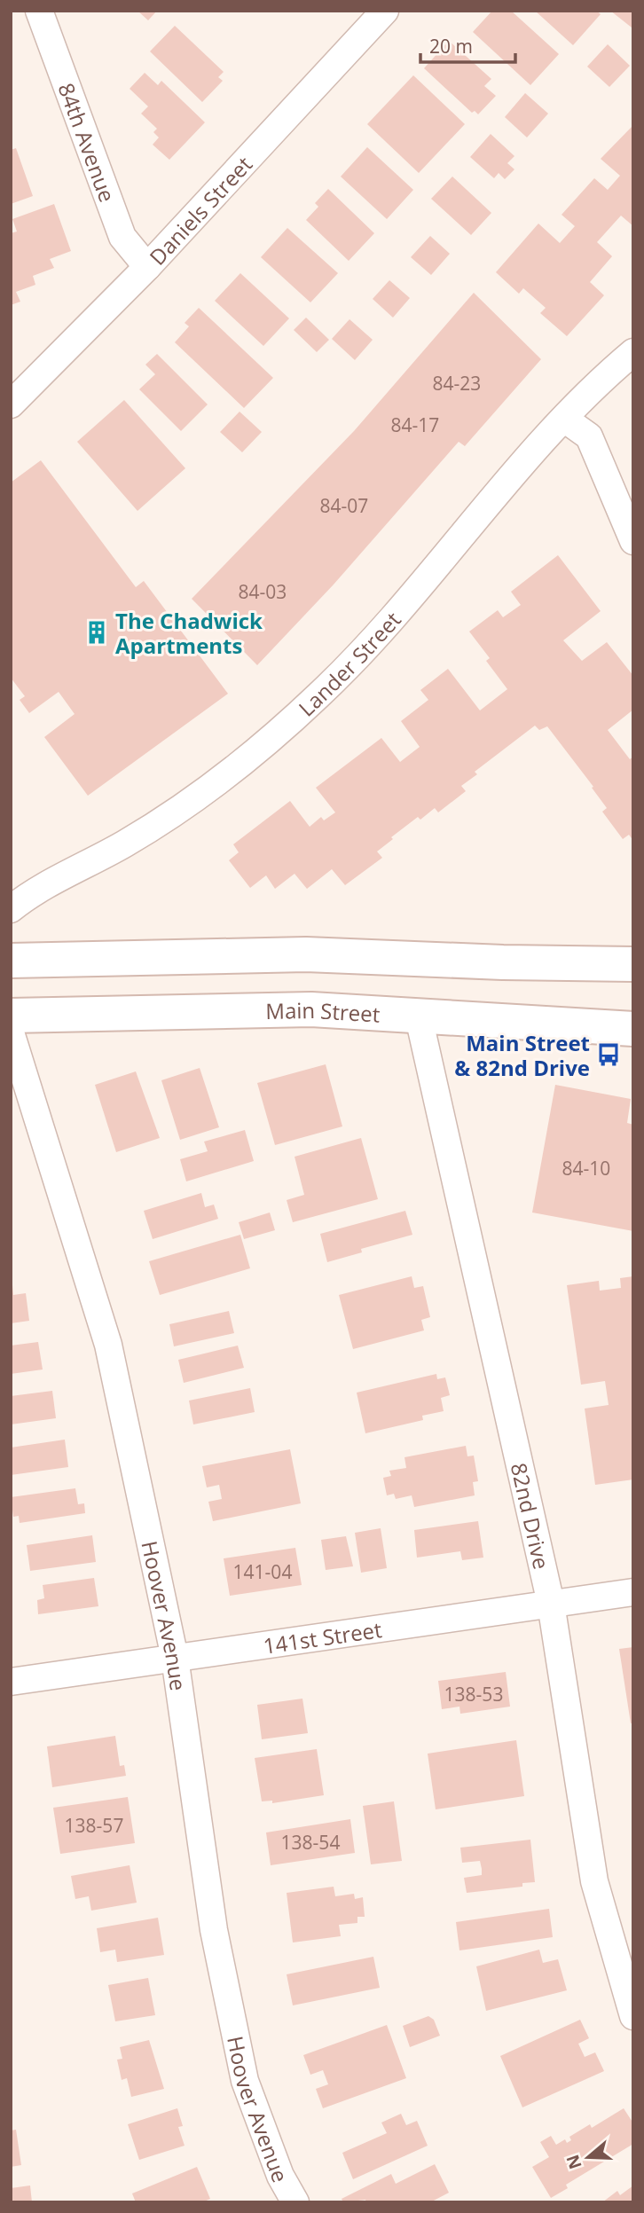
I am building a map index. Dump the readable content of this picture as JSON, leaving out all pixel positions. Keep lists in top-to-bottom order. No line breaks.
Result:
{"streets":{"main road":["Main Street"],"street":["84th Avenue","Daniels Street","Lander Street","82nd Drive","Hoover Avenue","141st Street"]},"crossings":[["84th Avenue","Daniels Street"],["Main Street","82nd Drive"],["82nd Drive","141st Street"],["Hoover Avenue","141st Street"]],"places":{"building":["The Chadwick Apartments"],"bus stop":["Main Street & 82nd Drive"]},"house_numbers":["84-23","84-17","84-07","84-03","84-10","141-04","138-53","138-57","138-54"],"scale_bar":"20 m","north":"left"}
